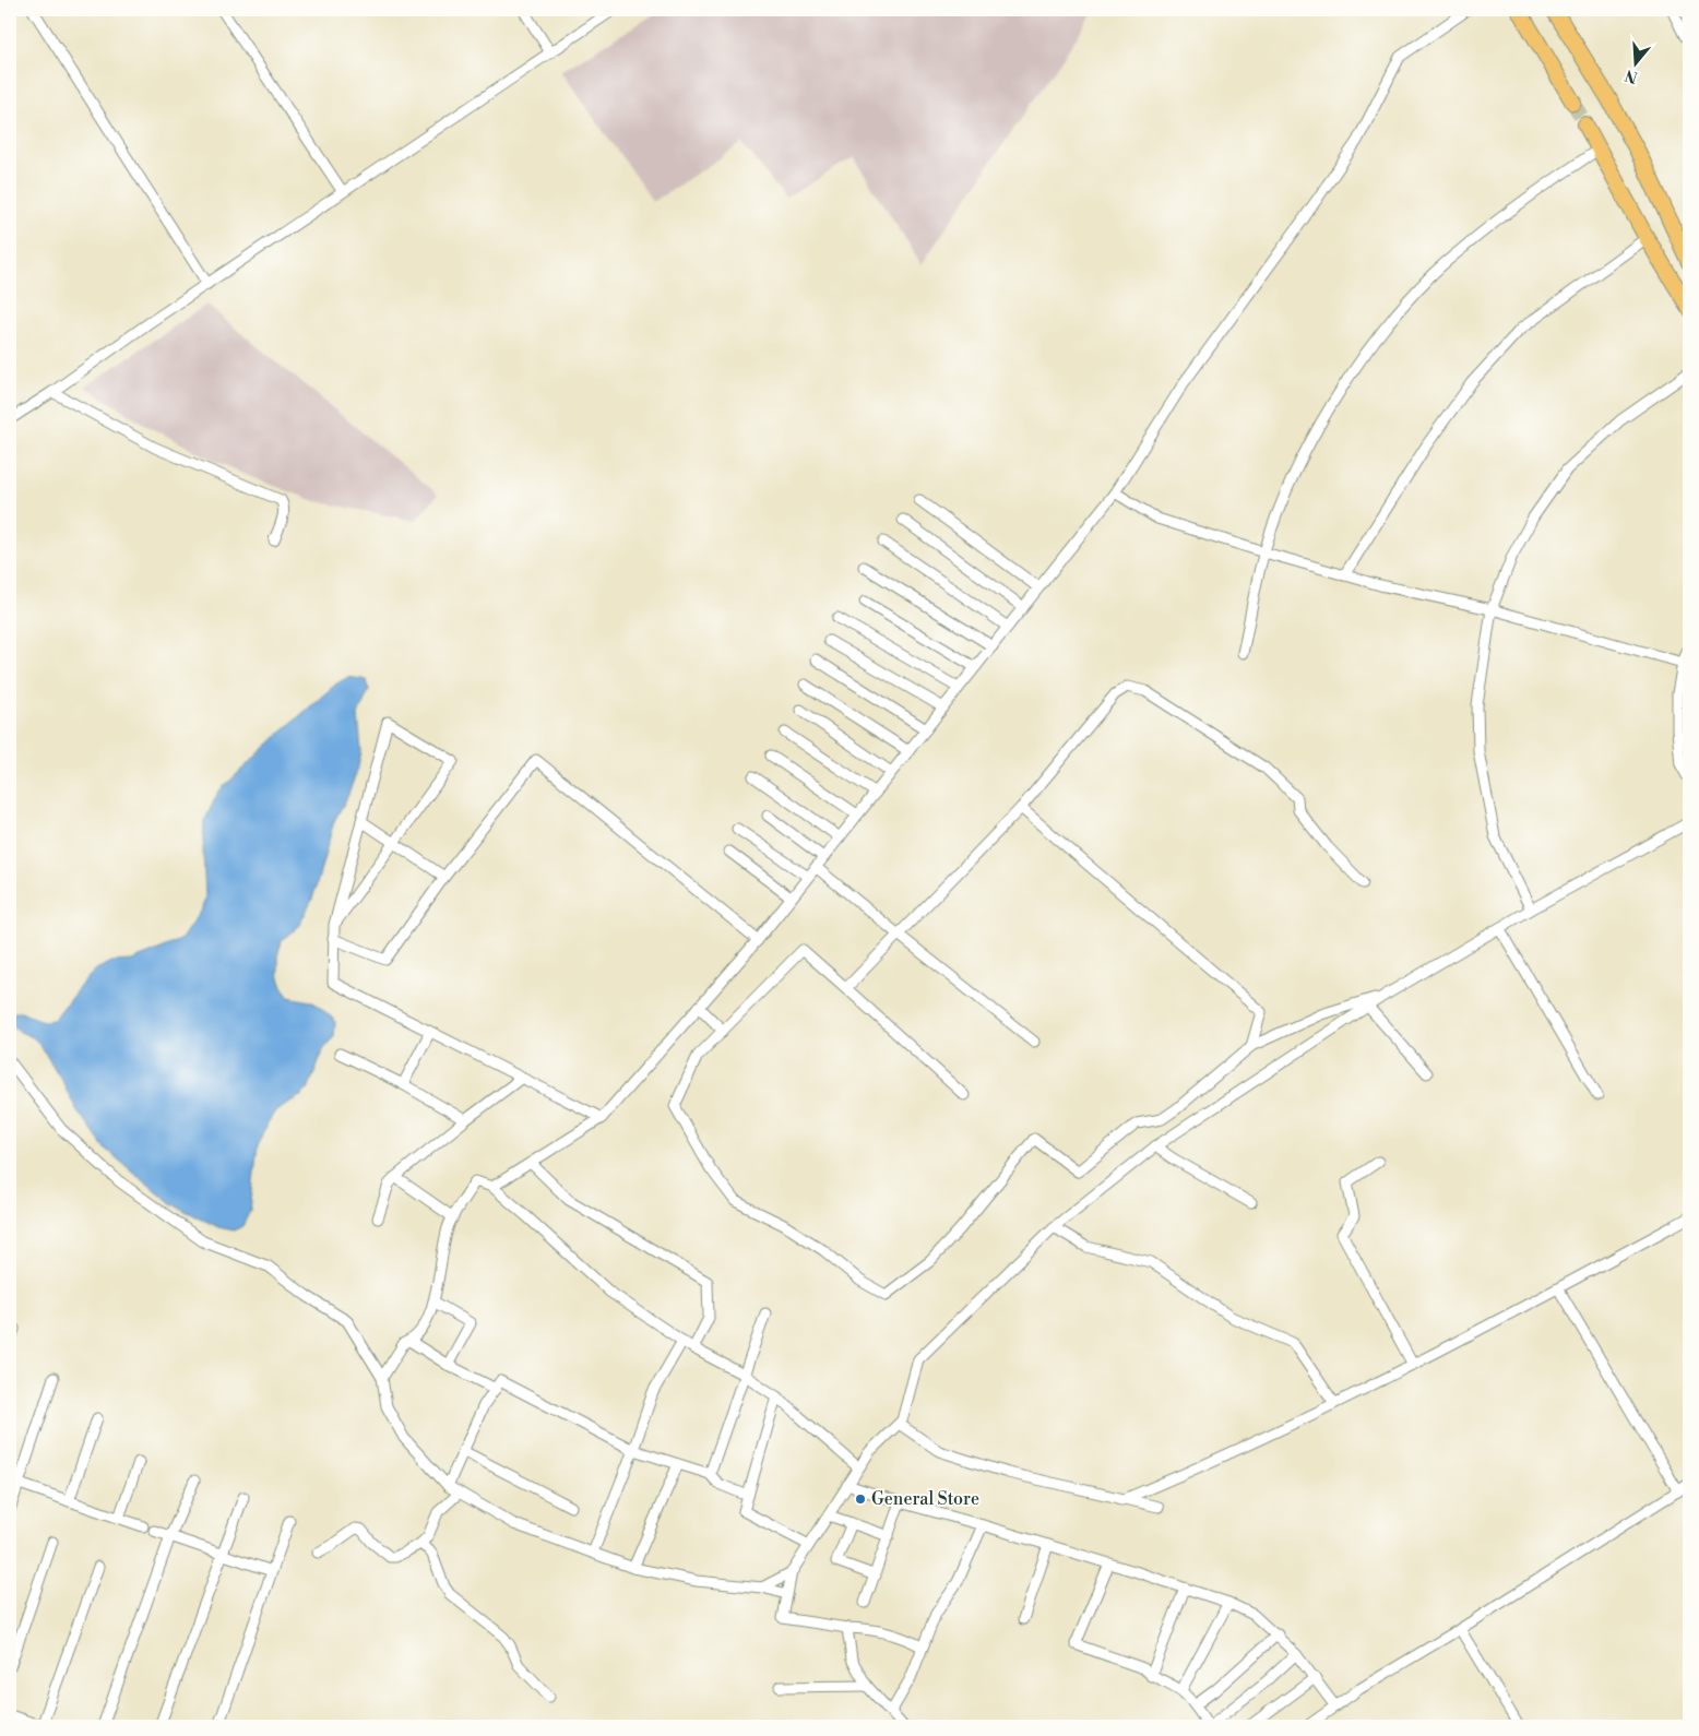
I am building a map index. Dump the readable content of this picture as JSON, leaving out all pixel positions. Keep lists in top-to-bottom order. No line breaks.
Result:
{"places":["General Store"],"north":"bottom"}
